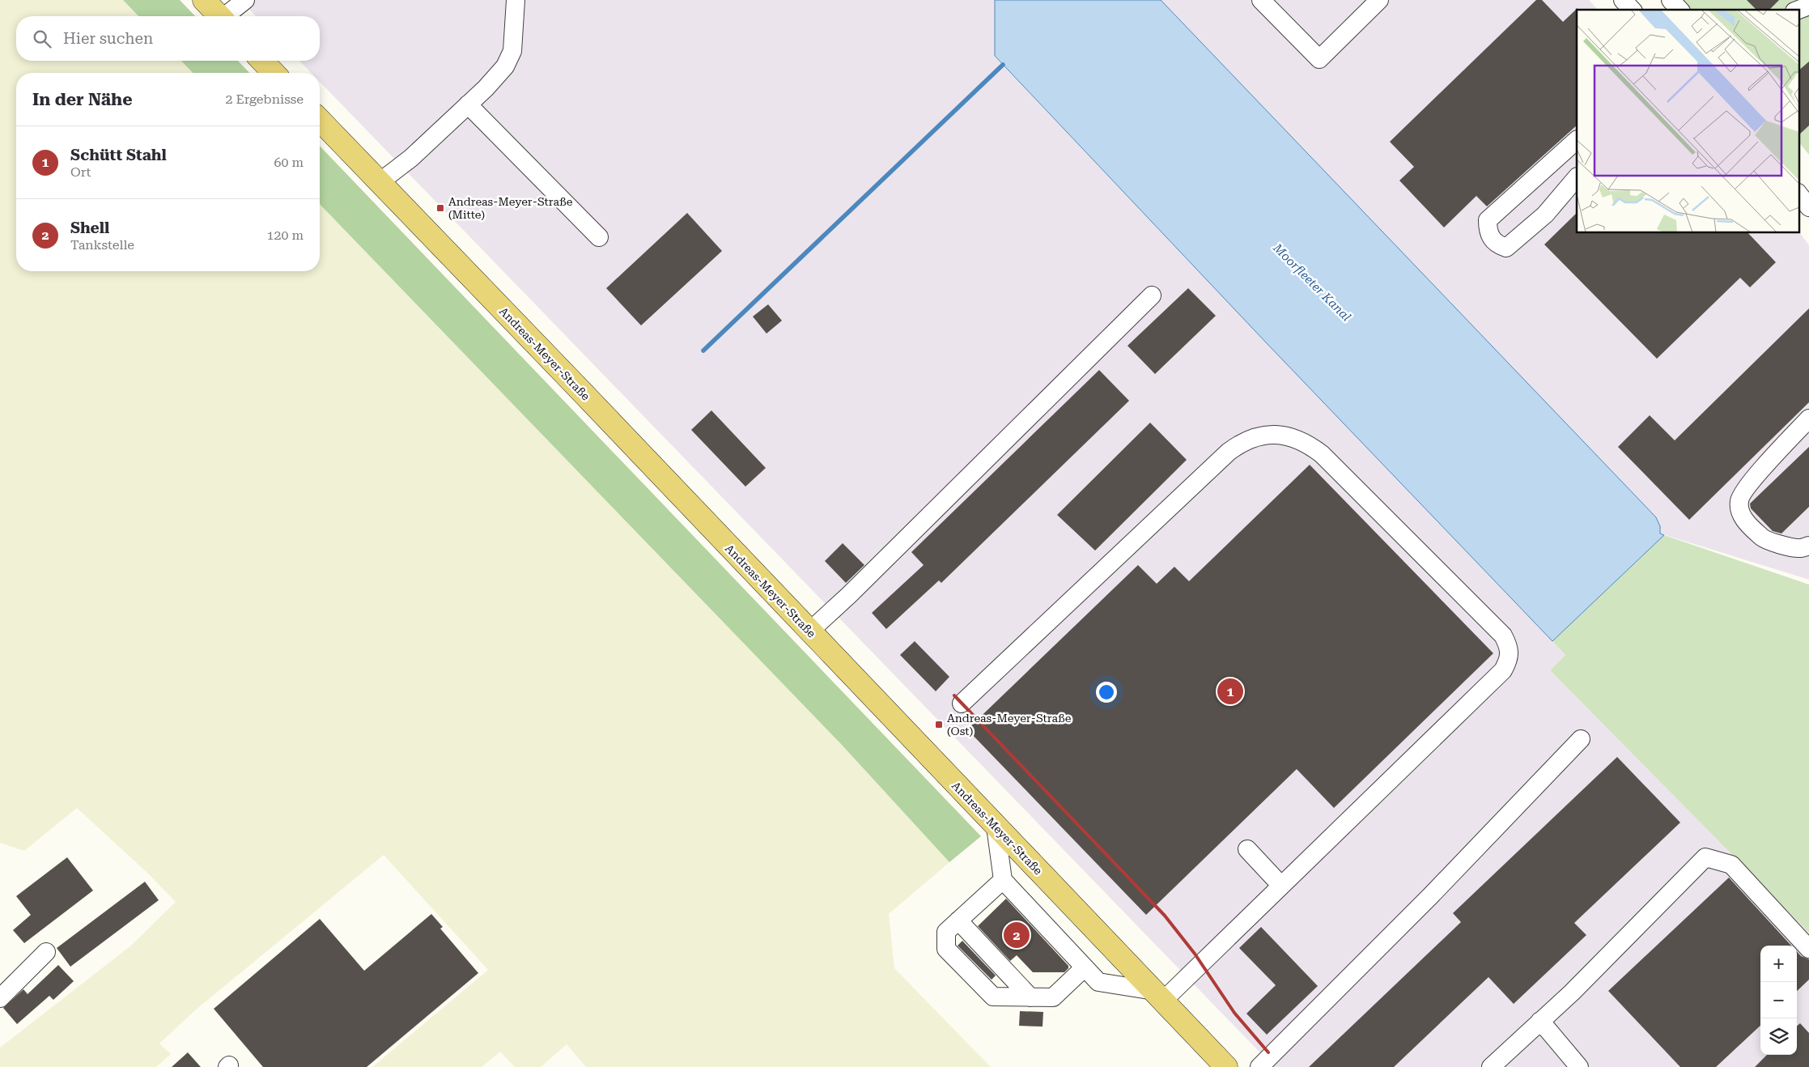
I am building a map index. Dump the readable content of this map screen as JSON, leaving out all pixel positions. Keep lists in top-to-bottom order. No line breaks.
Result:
{"streets":{"main road":["Andreas-Meyer-Straße"]},"water":["Moorfleeter Kanal"],"places":{"transit":["Andreas-Meyer-Straße (Mitte)","Andreas-Meyer-Straße (Ost)"]},"page":{"search":"Hier suchen","heading":["In der Nähe","2 Ergebnisse"],"list":[{"mark":"1","name":"Schütt Stahl","note":"Ort","value":"60 m"},{"mark":"2","name":"Shell","note":"Tankstelle","value":"120 m"}],"pins":["1","2"],"map_buttons":["+","−"]}}
